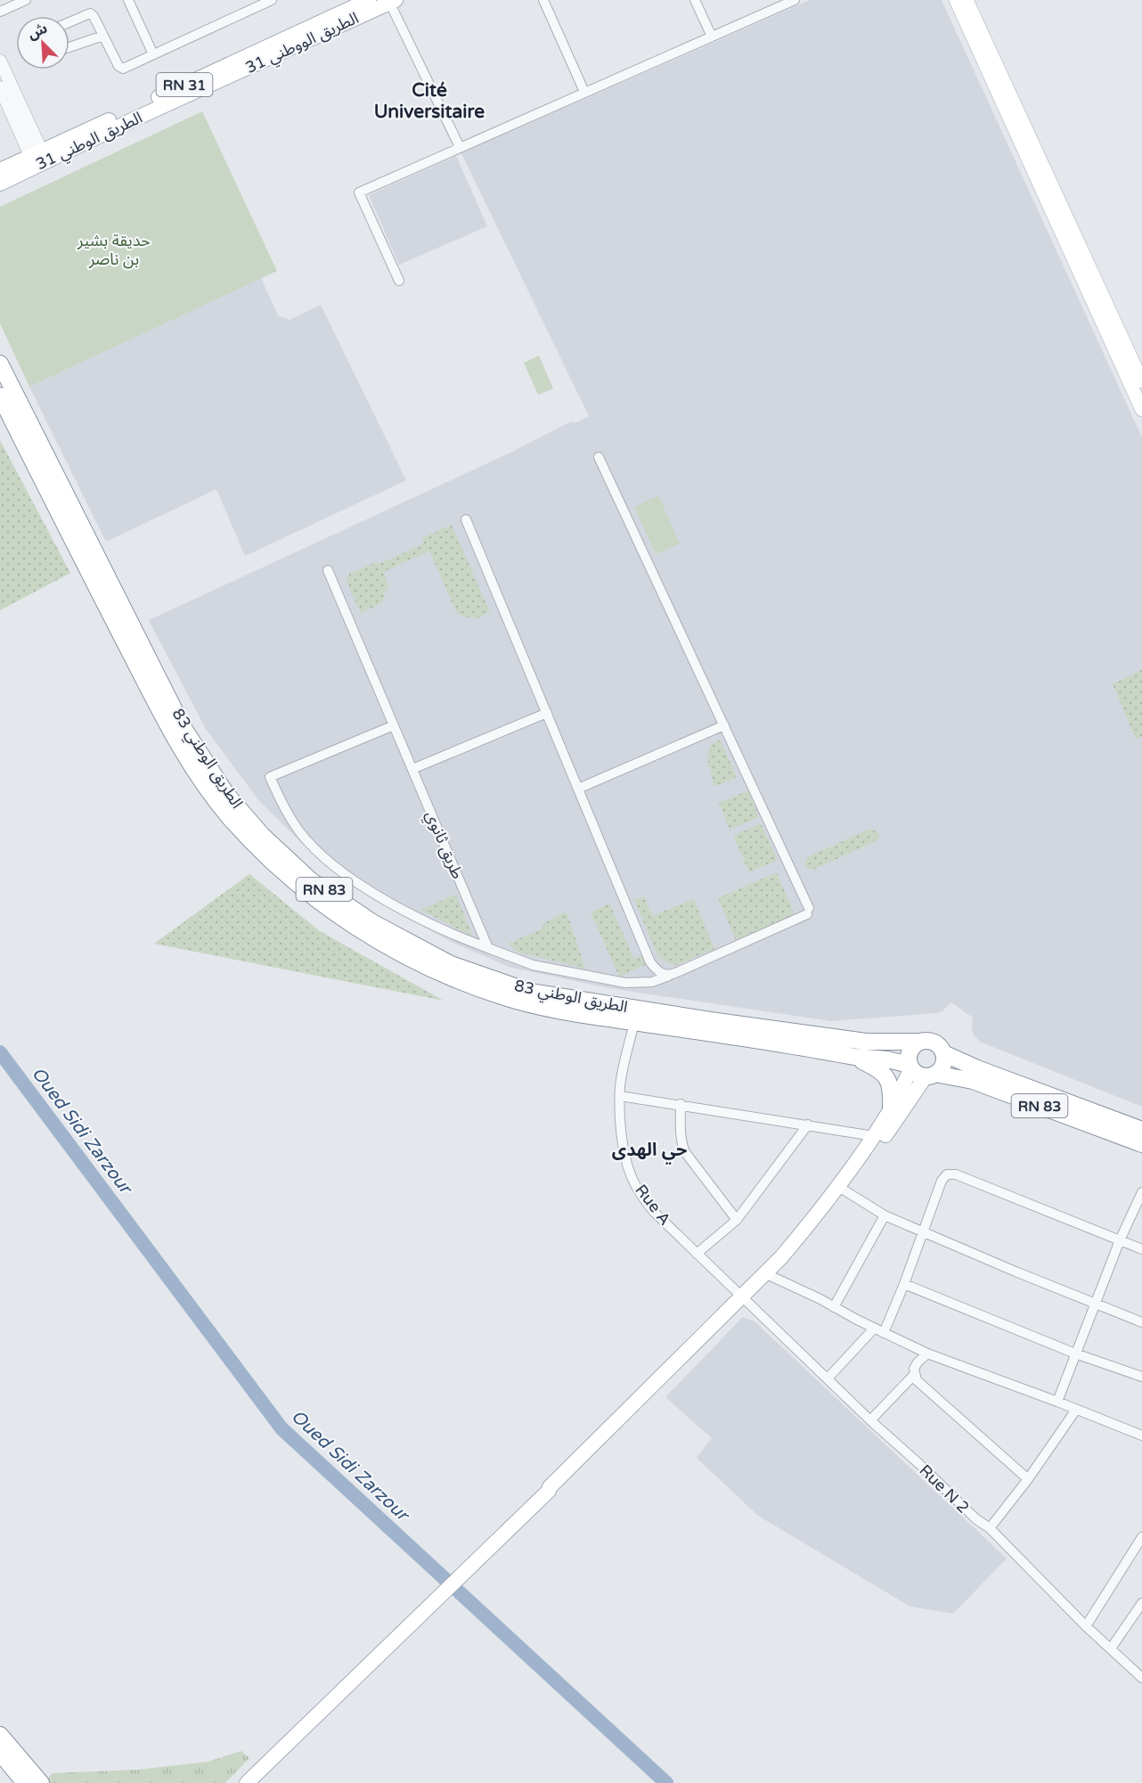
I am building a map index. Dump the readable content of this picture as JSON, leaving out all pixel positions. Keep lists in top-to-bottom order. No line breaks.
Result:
{"streets":{"highway":["الطريق الوطني 83","RN 83"],"main road":["الطريق الووطني 31","RN 31","الطريق الوطني 31"],"street":["طريق ثانوي","Rue A","Rue N 2"]},"crossings":[["الطريق الووطني 31","الطريق الوطني 31"],["RN 31","الطريق الوطني 31"],["الطريق الوطني 83","RN 83"],["الطريق الوطني 83","Rue A"],["Rue A","Rue N 2"]],"districts":["Cité Universitaire","حي الهدى"],"water":["Oued Sidi Zarzour"],"parks":["حديقة بشير بن ناصر"],"north":"top left"}
